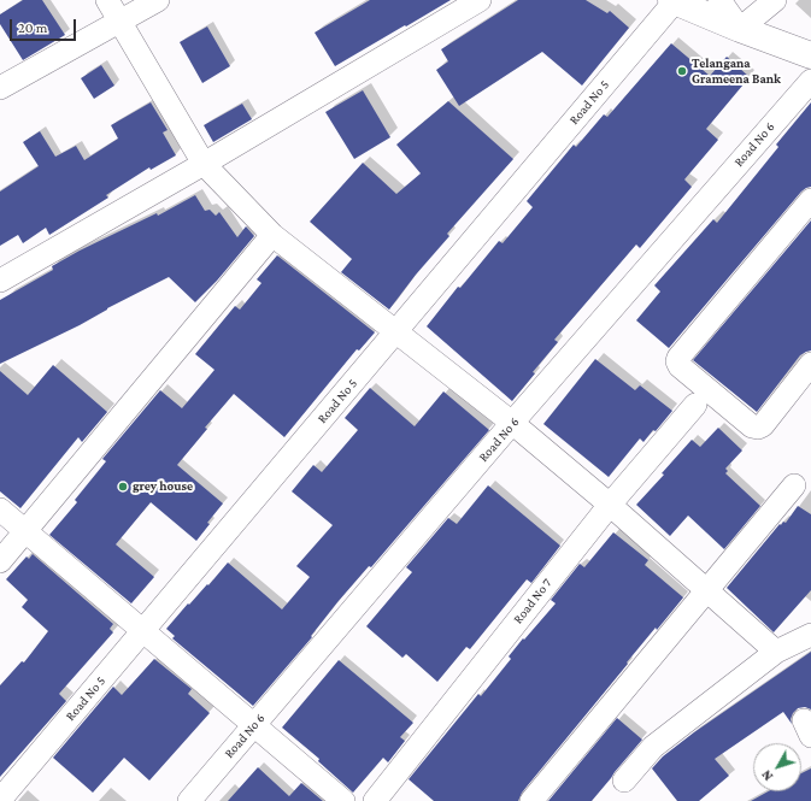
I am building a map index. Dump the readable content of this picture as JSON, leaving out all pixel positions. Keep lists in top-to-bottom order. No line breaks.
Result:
{"streets":{"street":["Road No 5","Road No 6","Road No 7"]},"places":["Telangana Grameena Bank","grey house"],"scale_bar":"20 m","north":"bottom left"}
